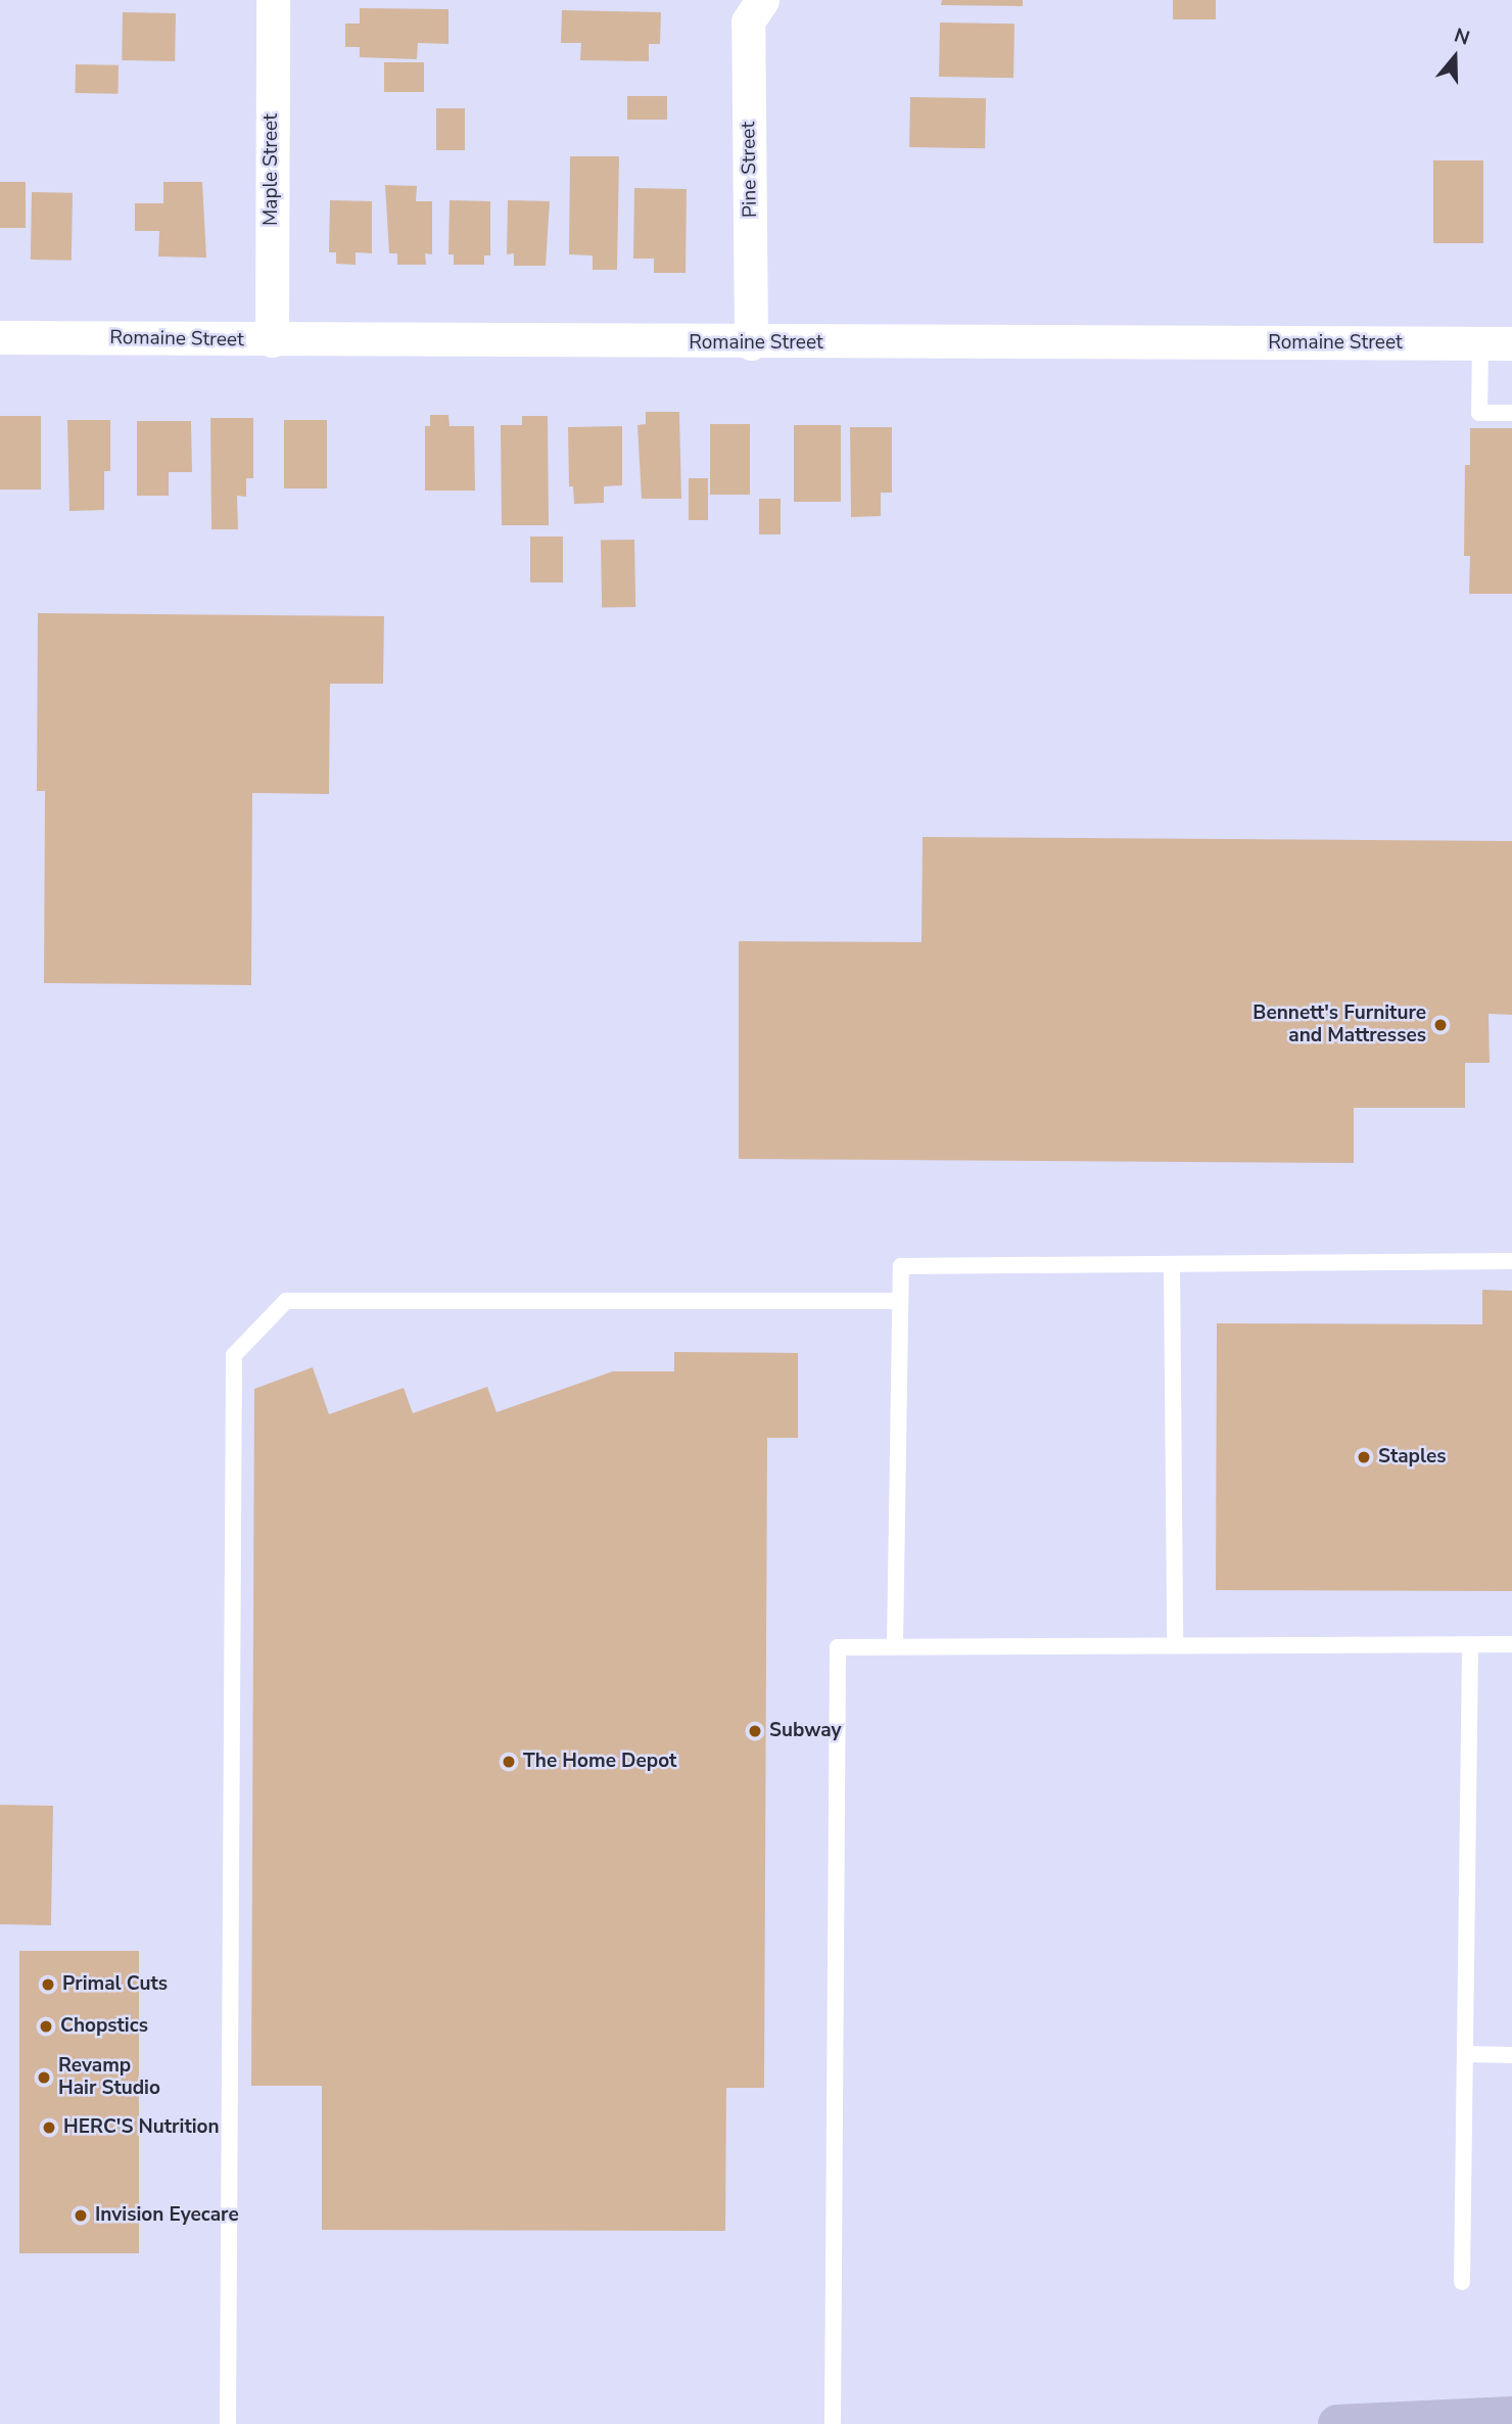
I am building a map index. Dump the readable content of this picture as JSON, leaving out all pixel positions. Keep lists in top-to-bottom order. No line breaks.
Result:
{"streets":{"street":["Maple Street","Pine Street","Romaine Street"]},"crossings":[["Maple Street","Romaine Street"],["Pine Street","Romaine Street"]],"places":["Bennett's Furniture and Mattresses","Staples","Subway","The Home Depot","Primal Cuts","Chopstics","Revamp Hair Studio","HERC'S Nutrition","Invision Eyecare"],"north":"top"}
